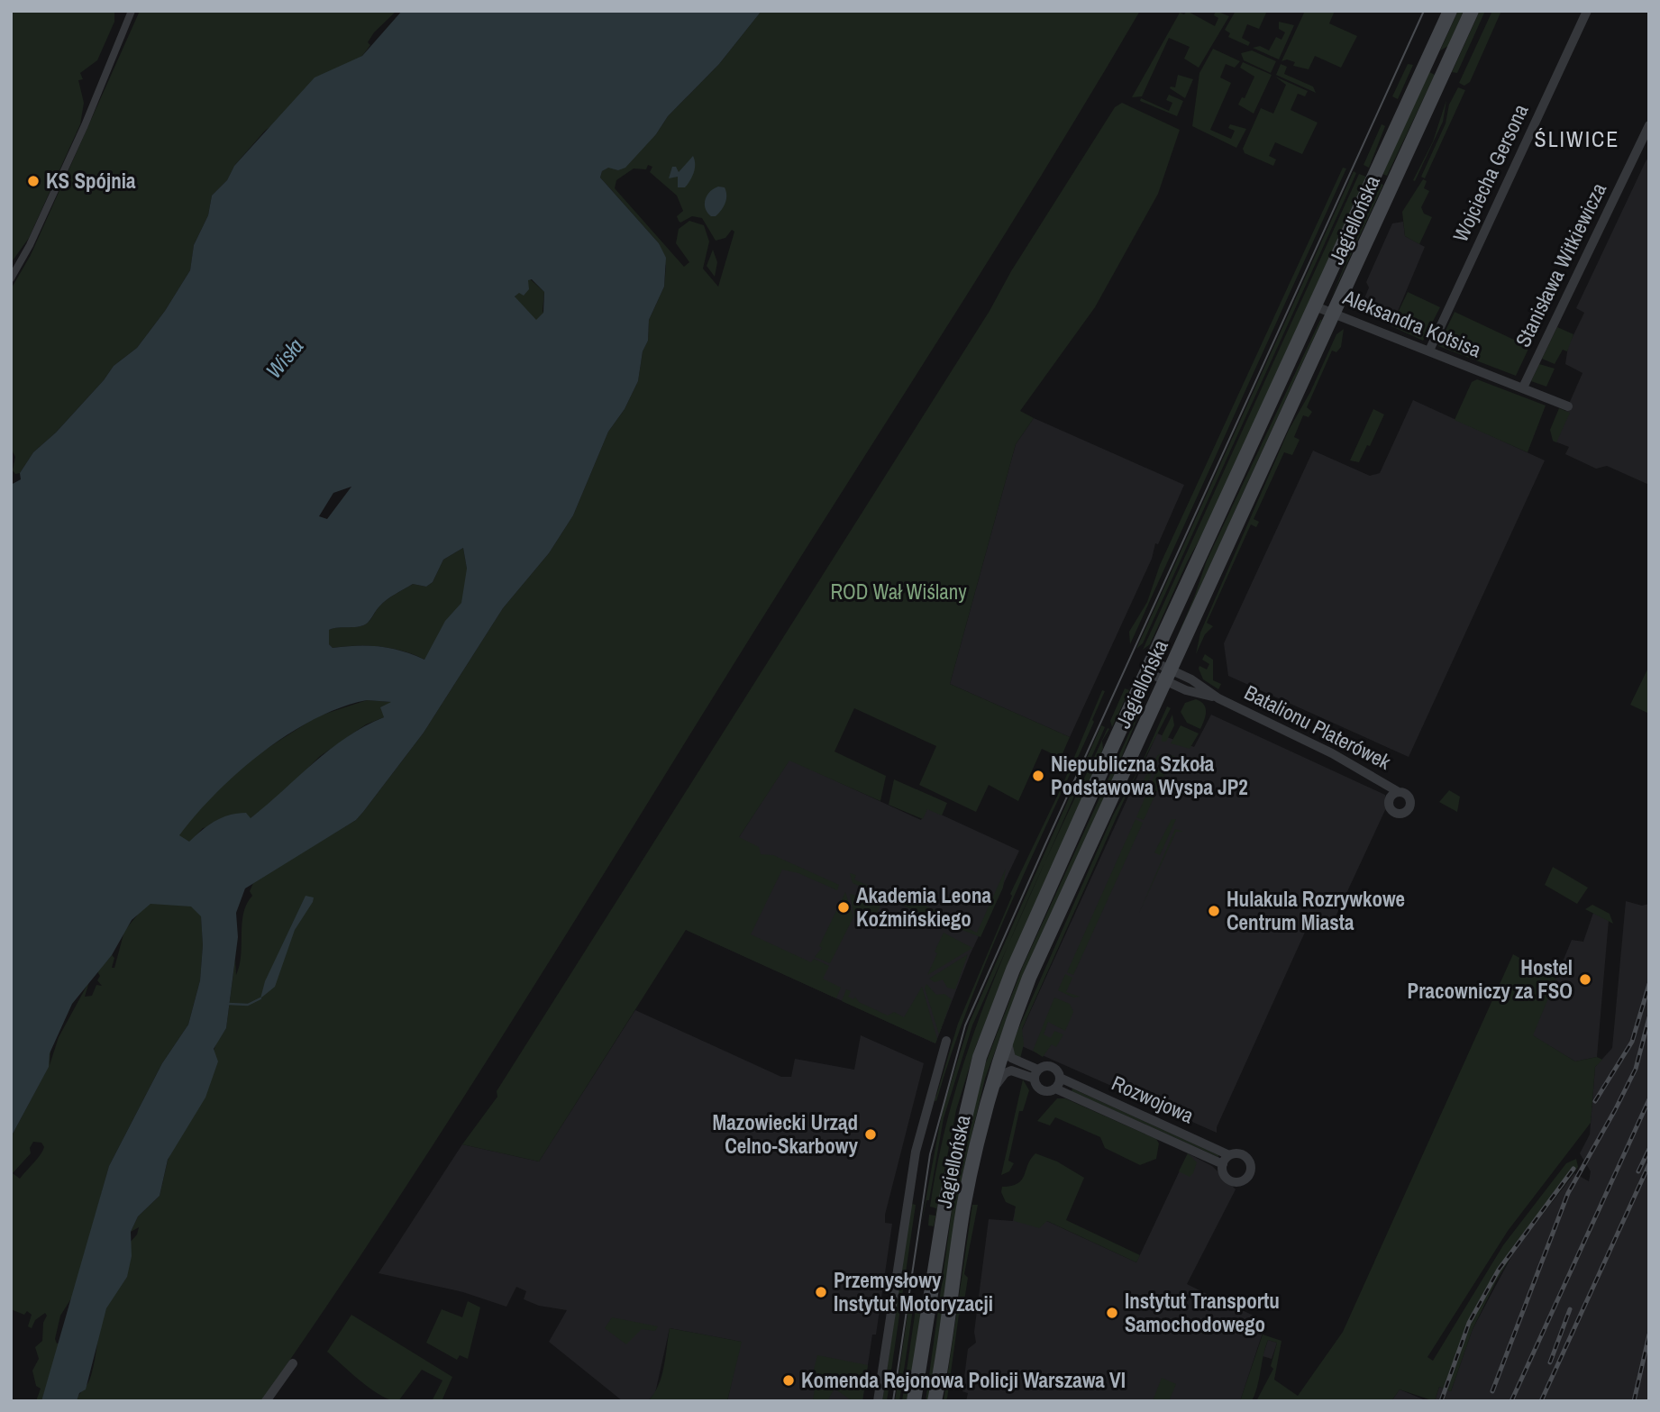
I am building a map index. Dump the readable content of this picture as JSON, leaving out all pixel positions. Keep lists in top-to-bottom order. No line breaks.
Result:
{"streets":{"main road":["Jagiellońska"],"street":["Wojciecha Gersona","Stanisława Witkiewicza","Aleksandra Kotsisa","Batalionu Platerówek","Rozwojowa"]},"crossings":[["Wojciecha Gersona","Aleksandra Kotsisa"],["Jagiellońska","Aleksandra Kotsisa"],["Jagiellońska","Batalionu Platerówek"],["Jagiellońska","Rozwojowa"],["Stanisława Witkiewicza","Aleksandra Kotsisa"]],"districts":["ŚLIWICE"],"water":["Wisła"],"parks":["ROD Wał Wiślany"],"places":["KS Spójnia","Niepubliczna Szkoła Podstawowa Wyspa JP2","Akademia Leona Koźmińskiego","Hulakula Rozrywkowe Centrum Miasta","Hostel Pracowniczy za FSO","Mazowiecki Urząd Celno-Skarbowy","Przemysłowy Instytut Motoryzacji","Instytut Transportu Samochodowego","Komenda Rejonowa Policji Warszawa VI"]}
